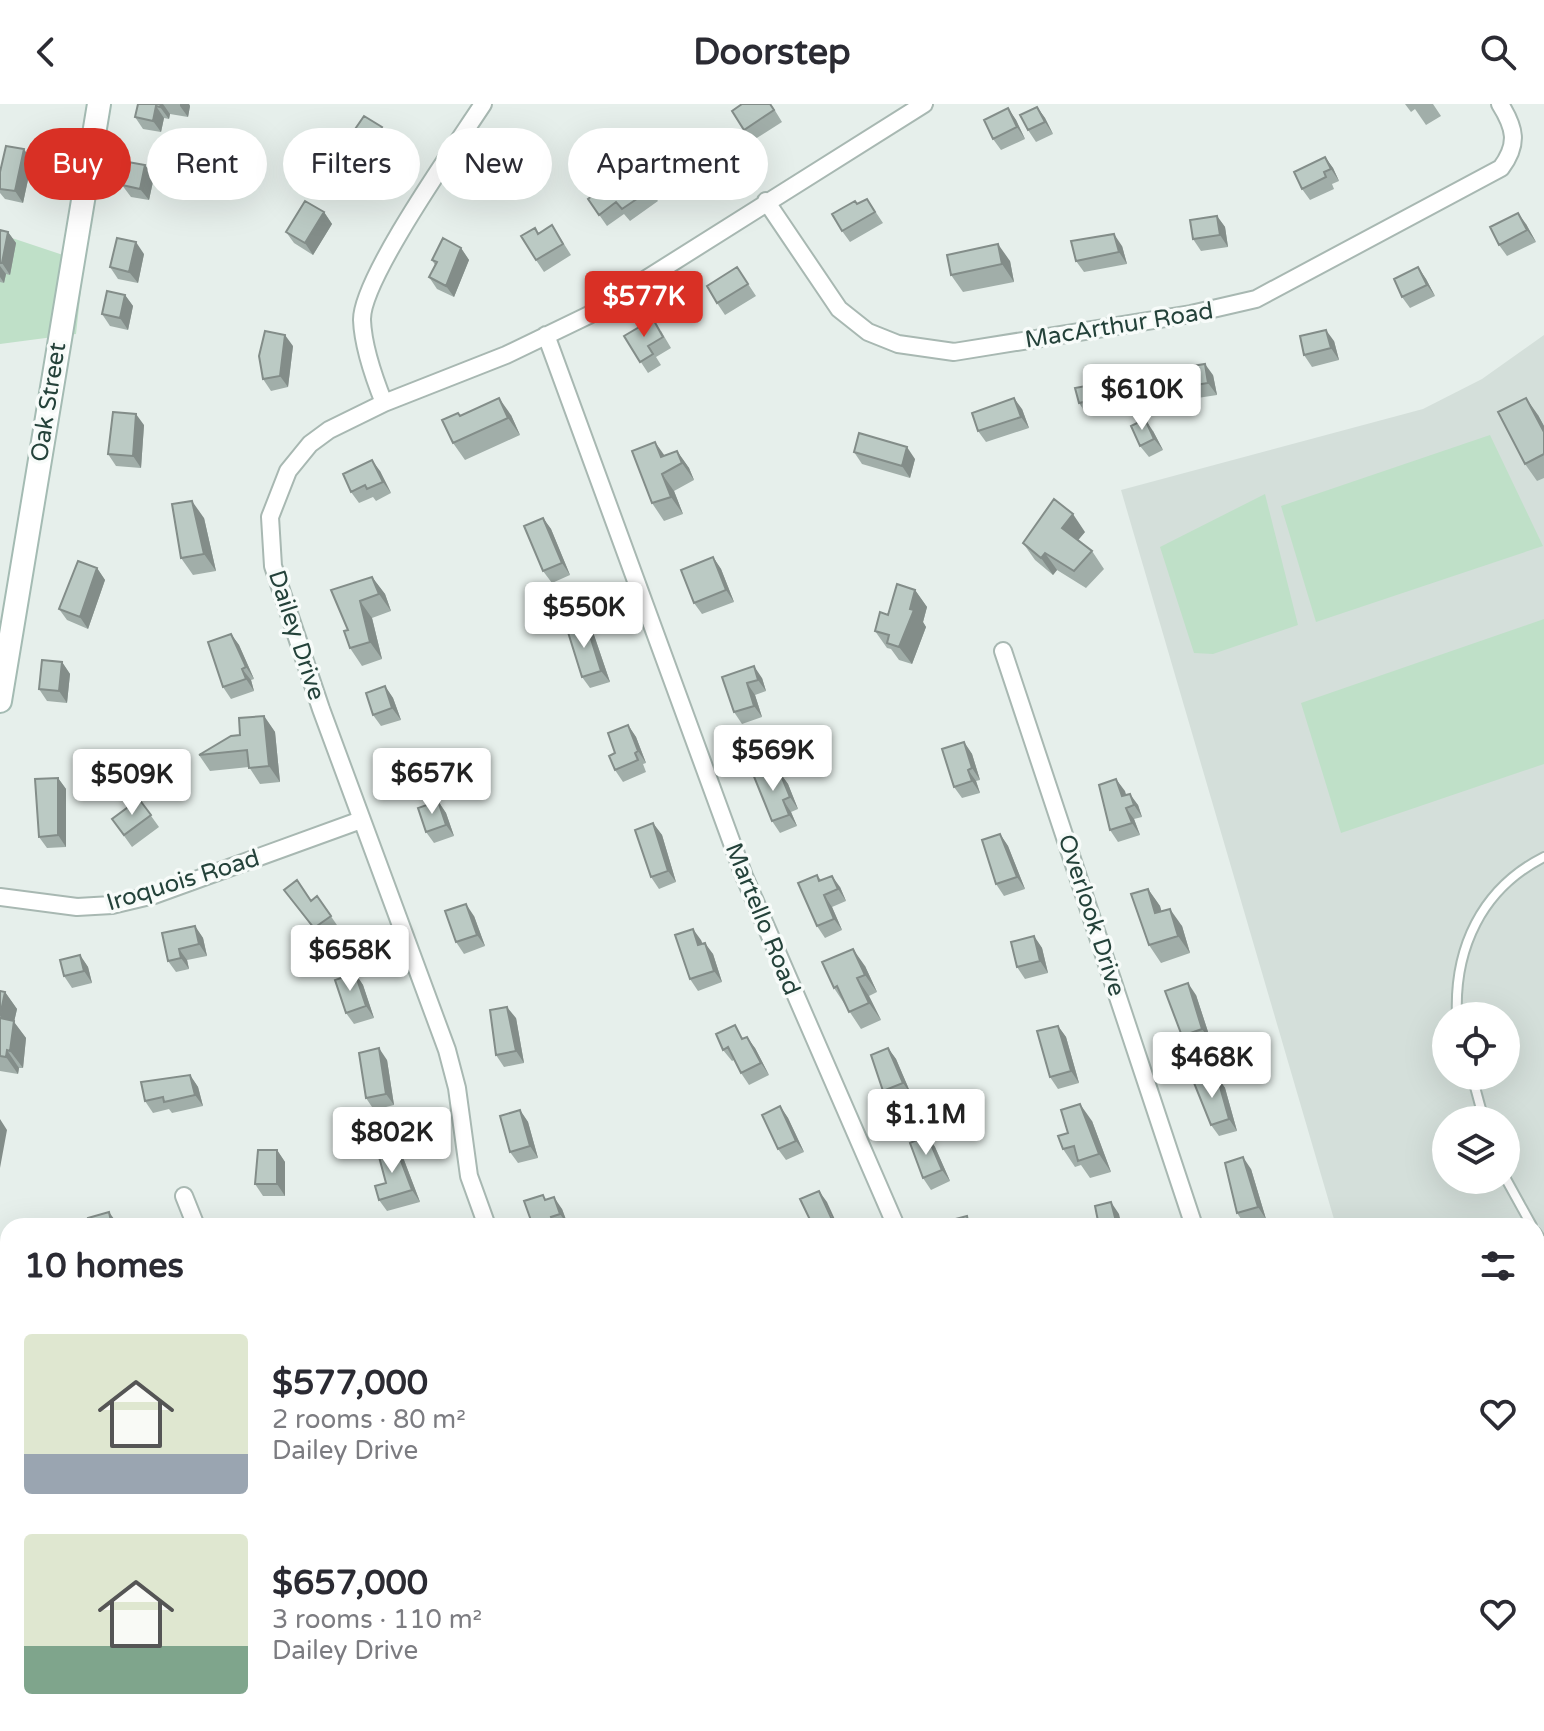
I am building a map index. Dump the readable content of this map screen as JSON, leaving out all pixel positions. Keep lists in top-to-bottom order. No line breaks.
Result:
{"streets":{"main road":["Oak Street"],"street":["MacArthur Road","Dailey Drive","Iroquois Road","Overlook Drive","Martello Road"]},"crossings":[["MacArthur Road","Dailey Drive"],["Dailey Drive","Iroquois Road"],["Dailey Drive","Martello Road"]],"page":{"header":"Doorstep","chip":["Buy","Rent","Filters","New","Apartment"],"price":["$577K","$610K","$550K","$569K","$657K","$509K","$658K","$468K","$1.1M","$802K"],"heading":"10 homes","list":[{"name":"$577,000","note":"2 rooms · 80 m² · Dailey Drive"},{"name":"$657,000","note":"3 rooms · 110 m² · Dailey Drive"}]}}
